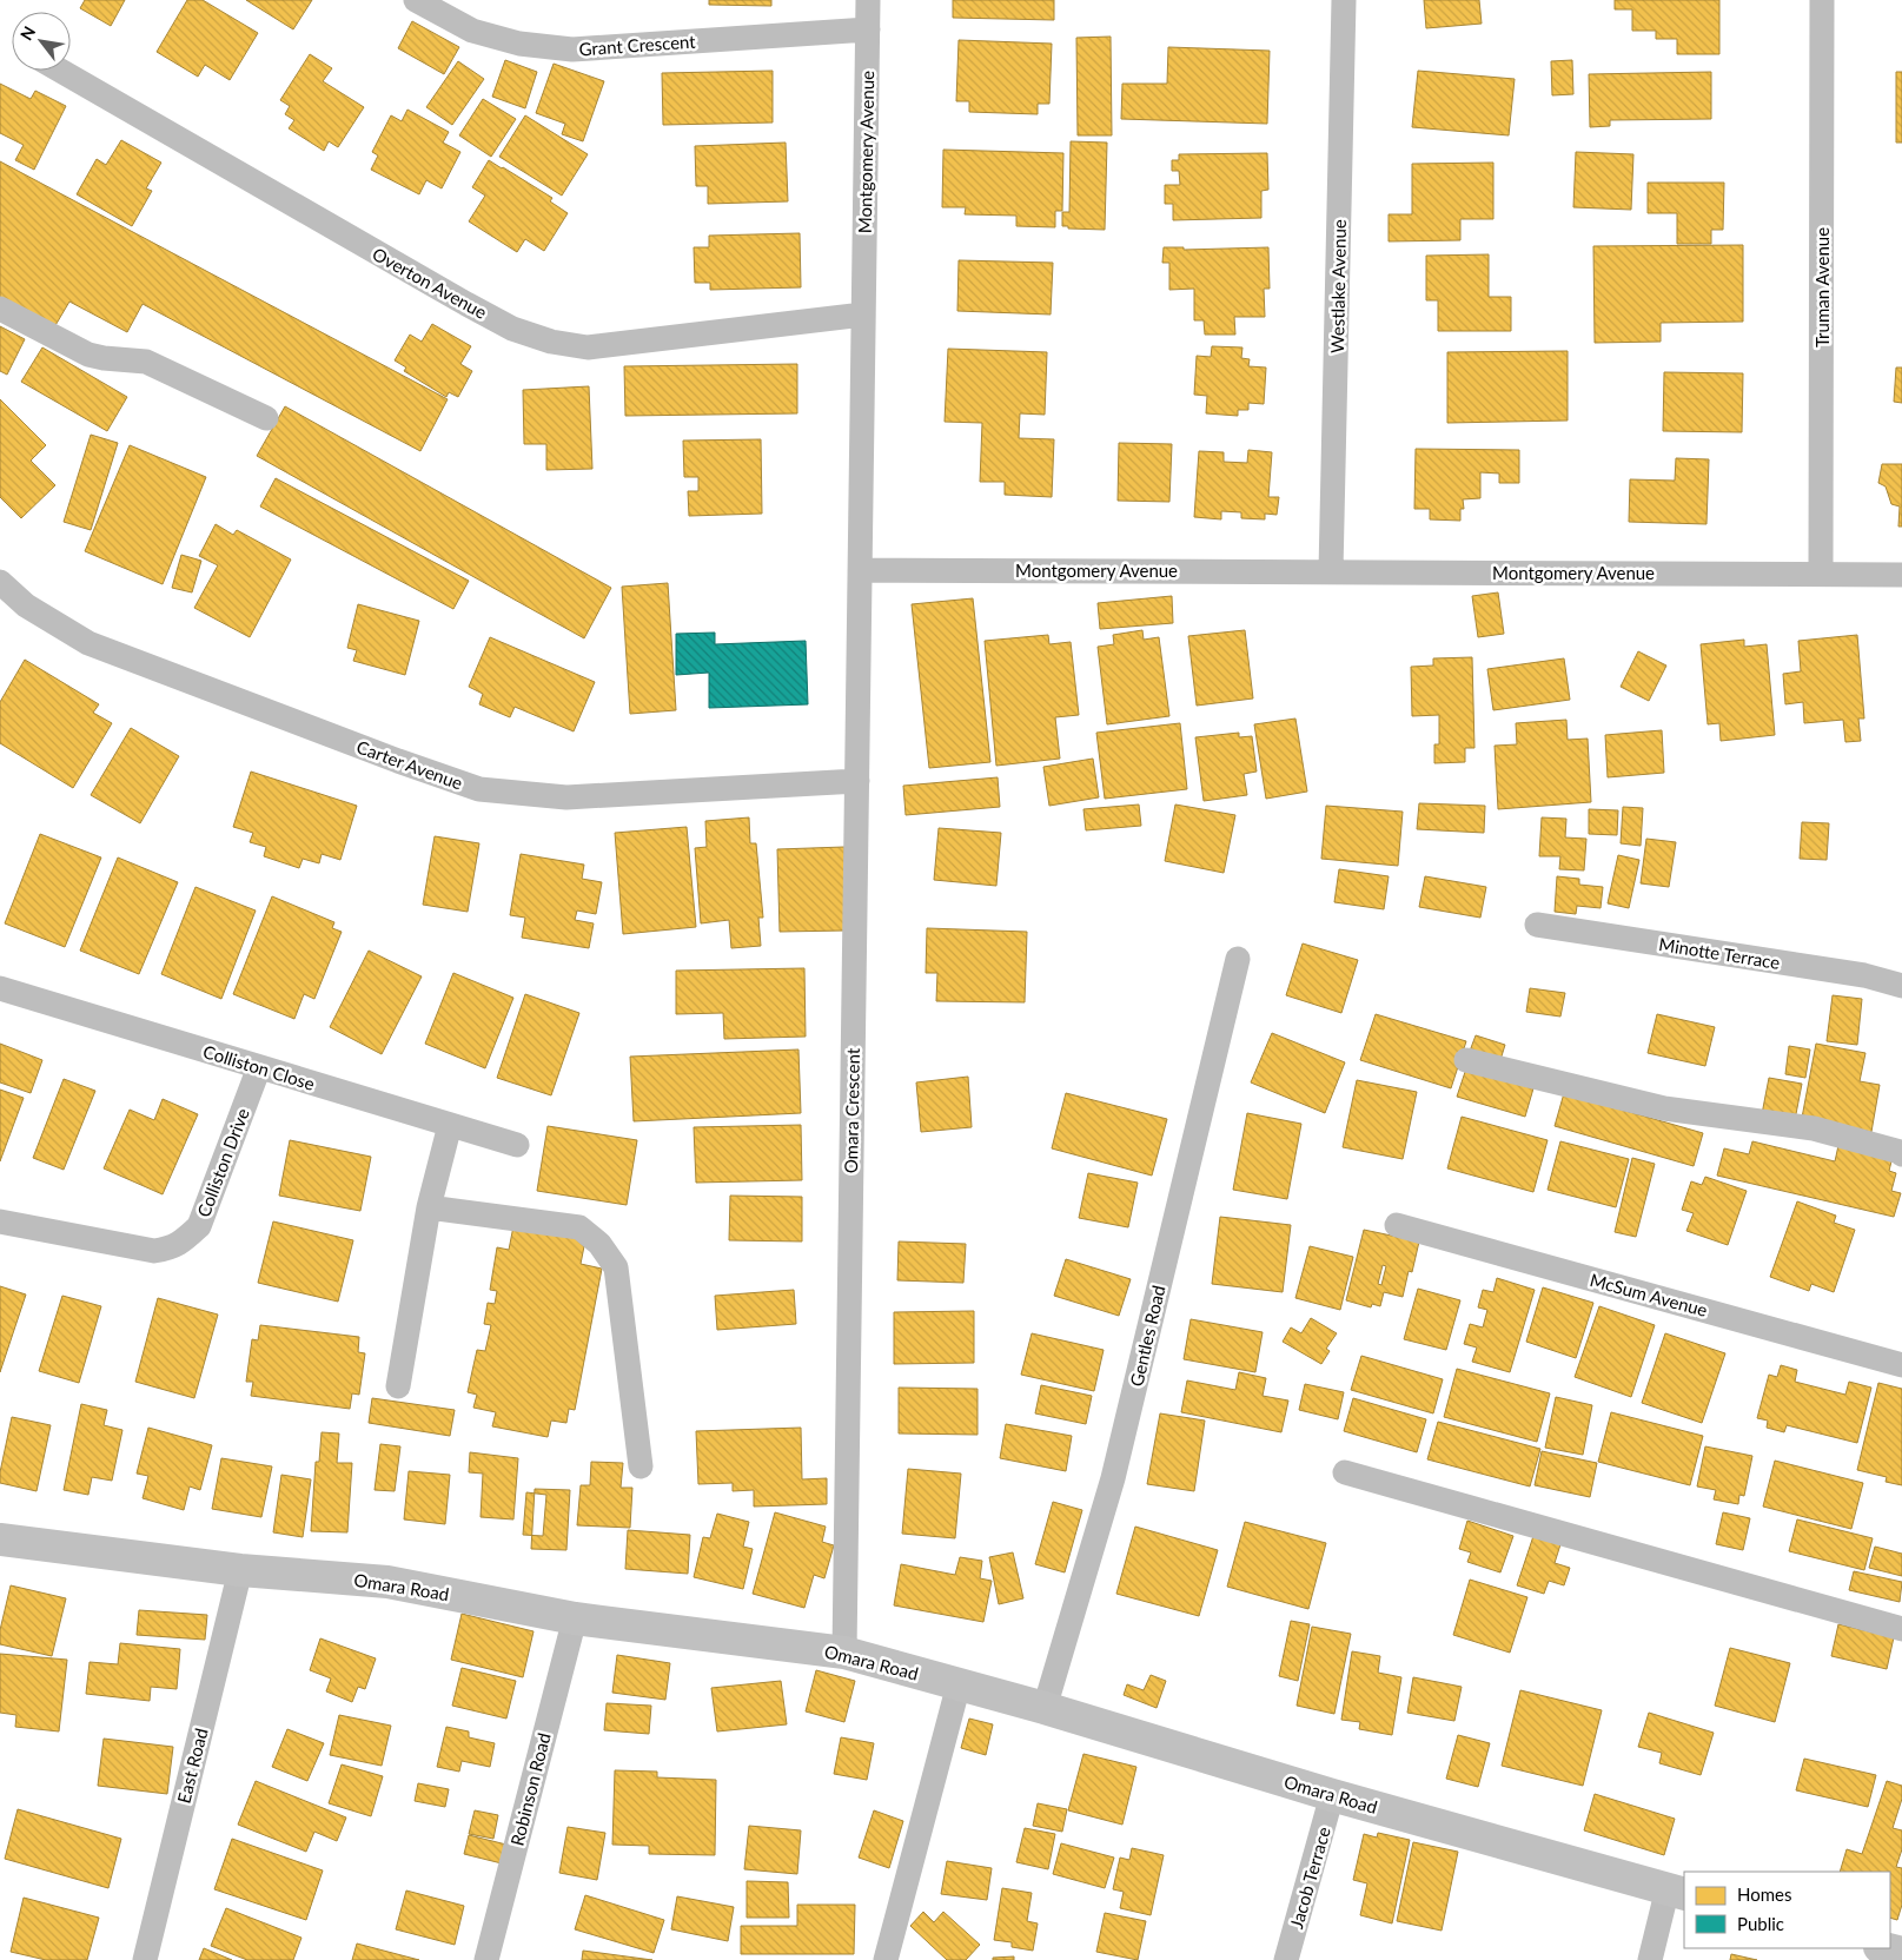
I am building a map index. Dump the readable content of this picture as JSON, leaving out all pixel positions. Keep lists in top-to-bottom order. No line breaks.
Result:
{"streets":{"street":["Grant Crescent","Montgomery Avenue","Overton Avenue","Westlake Avenue","Truman Avenue","Carter Avenue","Minotte Terrace","Colliston Close","Omara Crescent","Colliston Drive","McSum Avenue","Gentles Road","Omara Road","East Road","Robinson Road","Jacob Terrace"]},"crossings":[["Grant Crescent","Montgomery Avenue"],["Montgomery Avenue","Overton Avenue"],["Montgomery Avenue","Westlake Avenue"],["Montgomery Avenue","Truman Avenue"],["Montgomery Avenue","Omara Crescent"],["Carter Avenue","Omara Crescent"],["Colliston Close","Colliston Drive"],["Omara Crescent","Omara Road"],["Gentles Road","Omara Road"],["Omara Road","East Road"],["Omara Road","Robinson Road"],["Omara Road","Jacob Terrace"]],"legend":["Homes","Public"],"north":"top left"}
